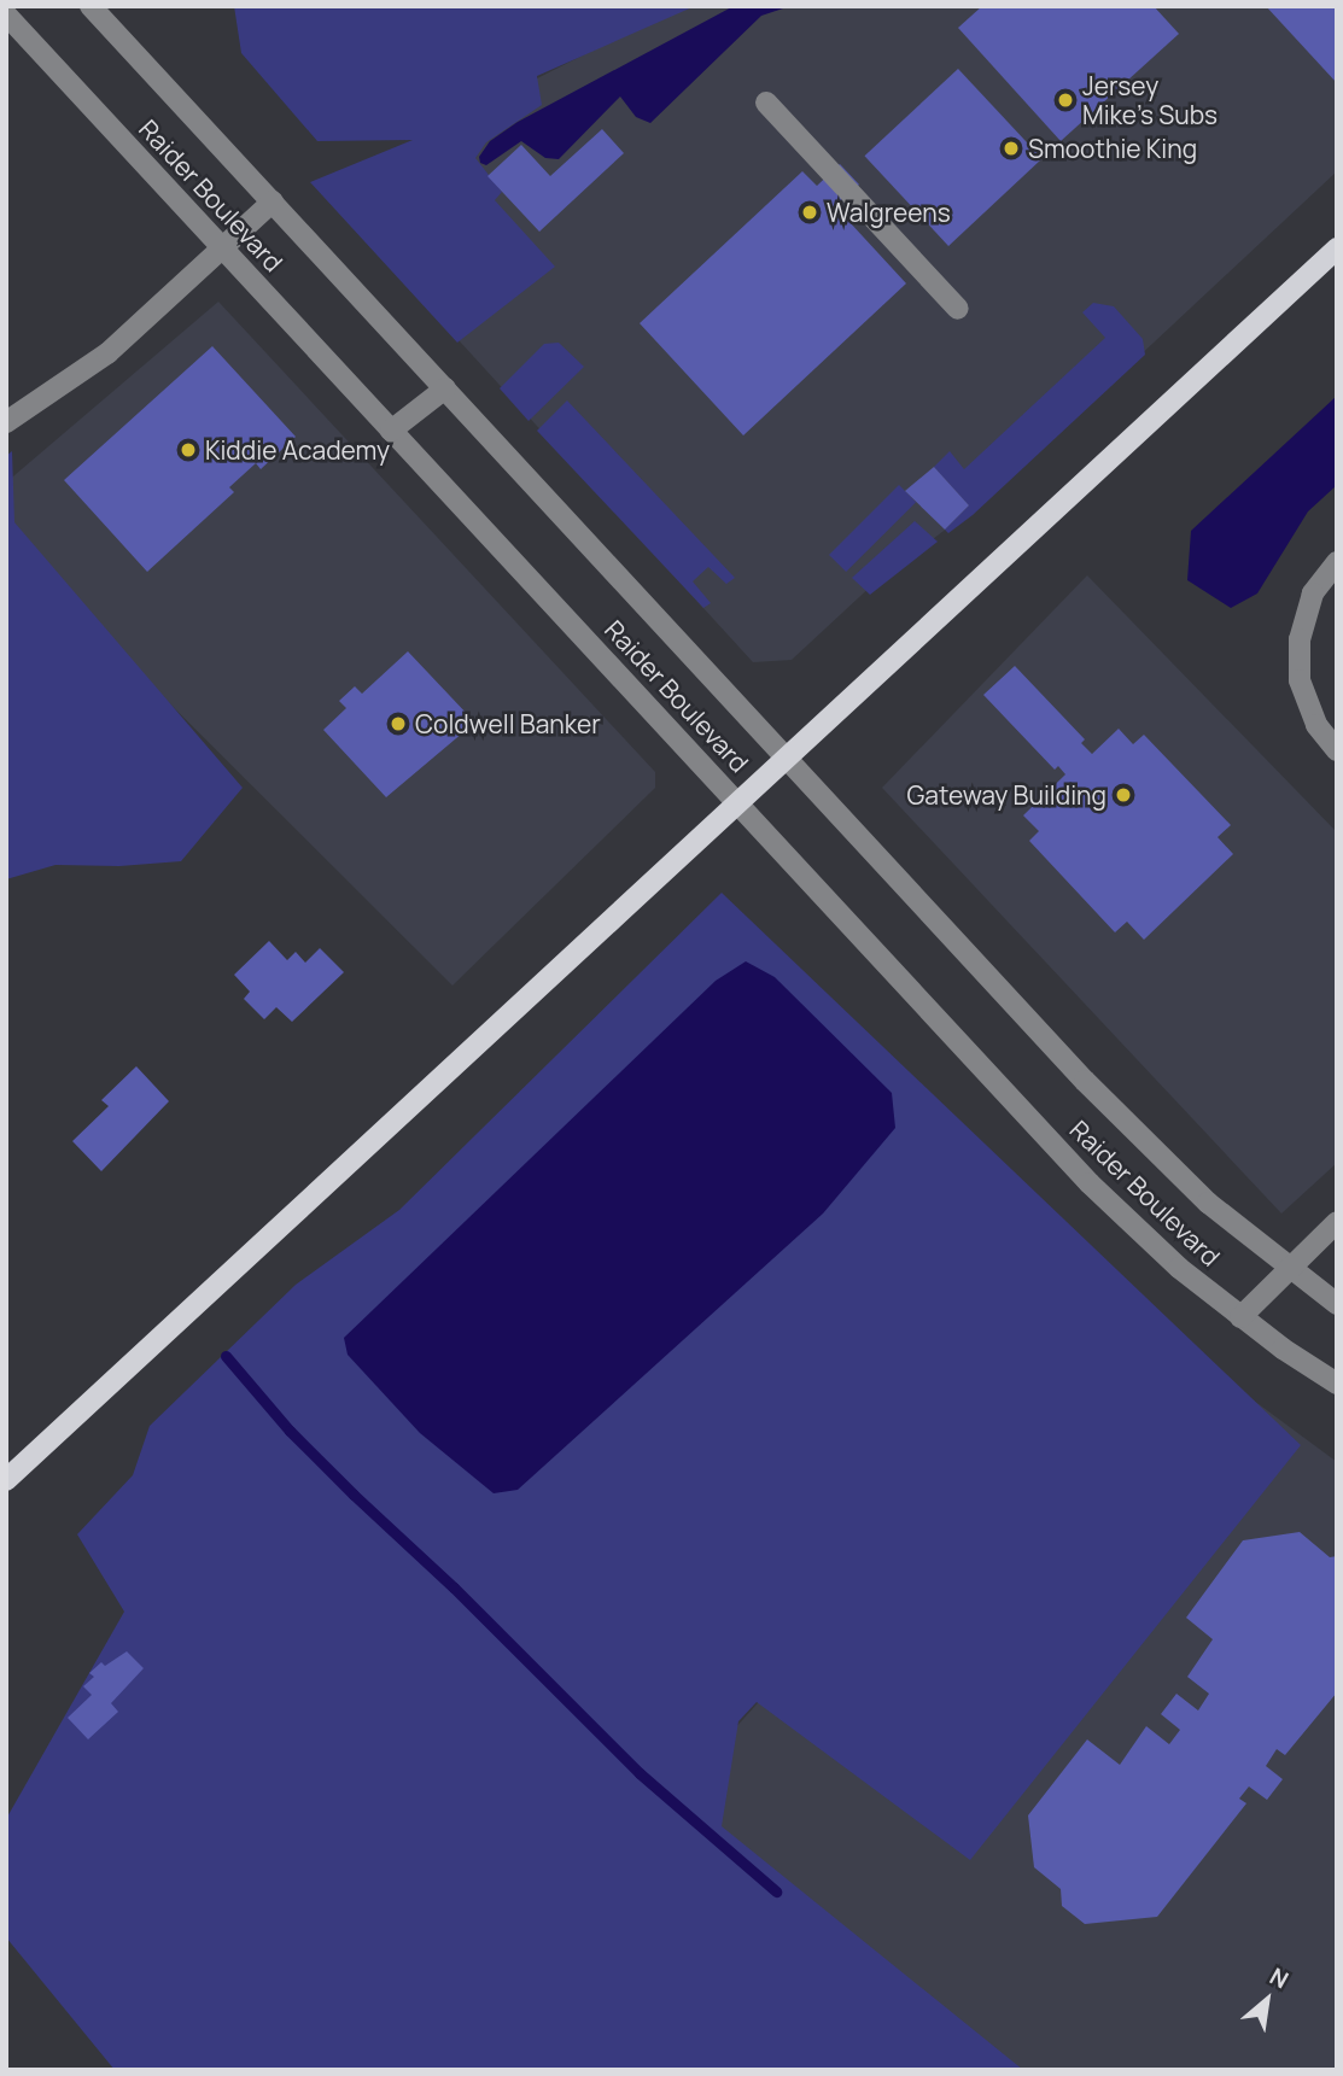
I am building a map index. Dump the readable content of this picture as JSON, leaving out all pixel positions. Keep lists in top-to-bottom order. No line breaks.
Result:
{"streets":{"street":["Raider Boulevard"]},"places":["Jersey Mike's Subs","Smoothie King","Walgreens","Kiddie Academy","Coldwell Banker","Gateway Building"],"north":"top right"}
